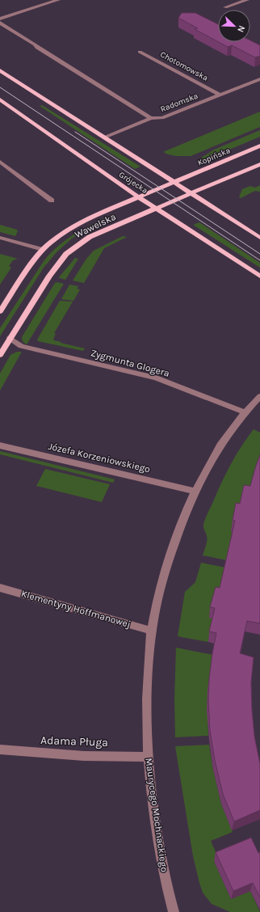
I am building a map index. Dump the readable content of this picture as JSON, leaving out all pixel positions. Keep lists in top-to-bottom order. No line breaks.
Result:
{"streets":{"main road":["Kopińska","Grójecka","Wawelska"],"street":["Chotomowska","Radomska","Zygmunta Glogera","Józefa Korzeniowskiego","Klementyny Hoffmanowej","Adama Pługa","Maurycego Mochnackiego"]},"crossings":[["Chotomowska","Radomska"],["Kopińska","Wawelska"],["Grójecka","Wawelska"],["Wawelska","Zygmunta Glogera"],["Zygmunta Glogera","Maurycego Mochnackiego"],["Józefa Korzeniowskiego","Maurycego Mochnackiego"],["Klementyny Hoffmanowej","Maurycego Mochnackiego"],["Adama Pługa","Maurycego Mochnackiego"]],"north":"bottom right"}
